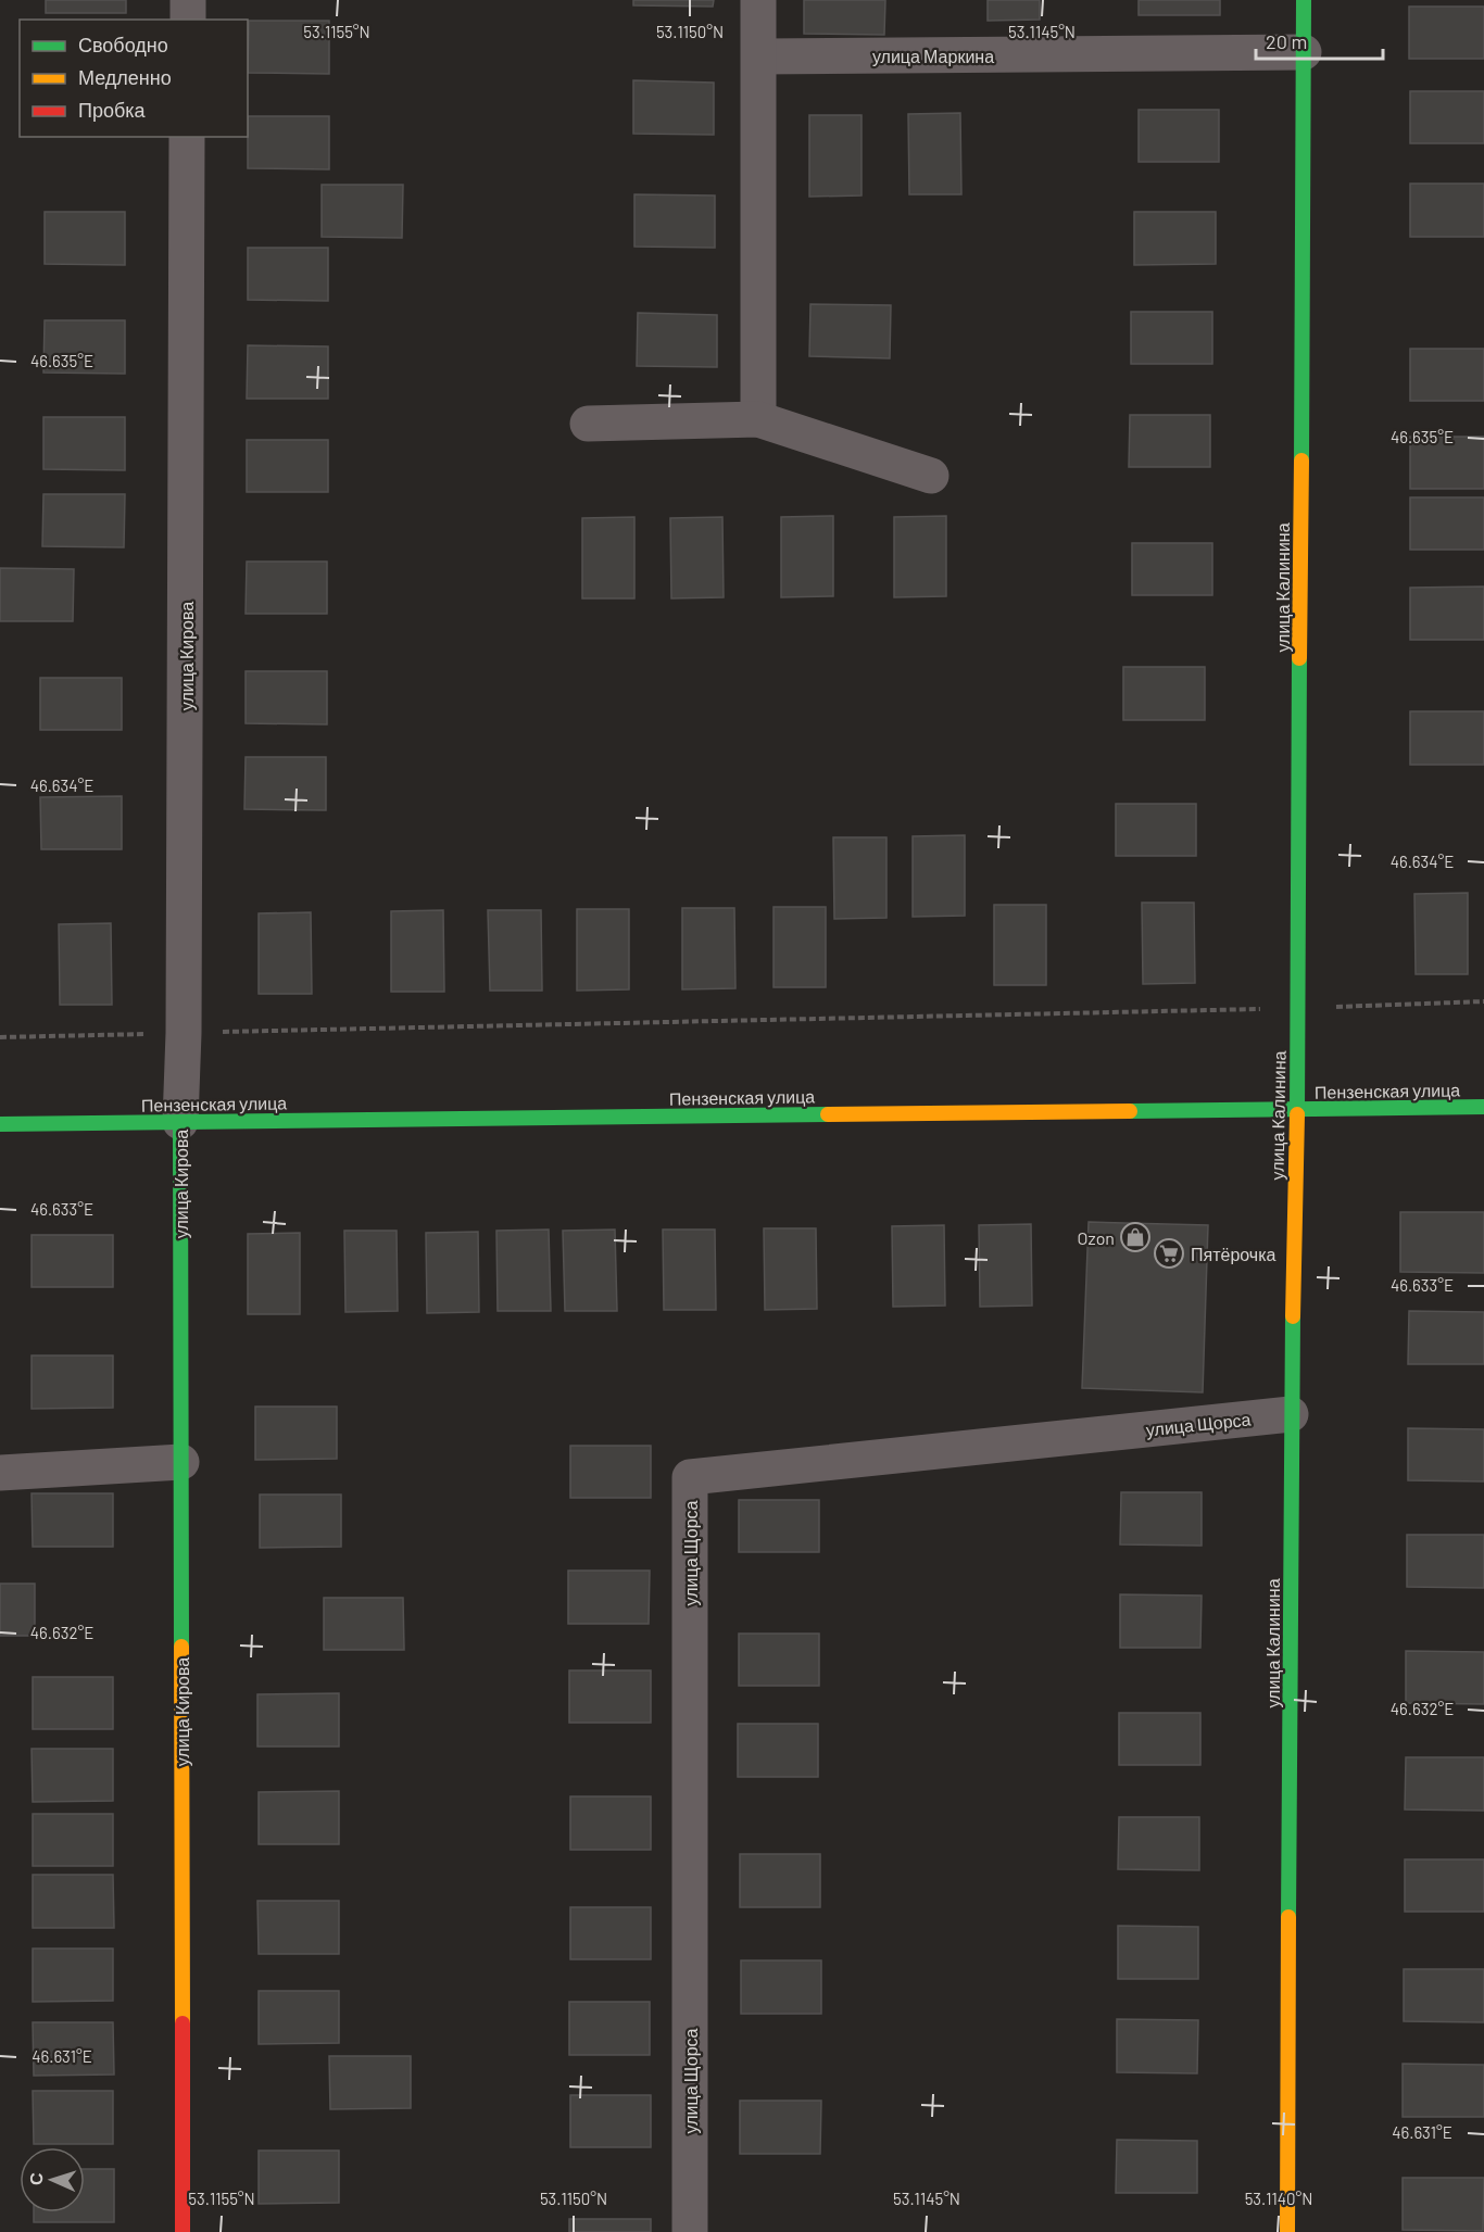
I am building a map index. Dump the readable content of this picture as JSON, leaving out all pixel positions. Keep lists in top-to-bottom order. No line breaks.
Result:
{"streets":{"street":["улица Маркина","улица Калинина","улица Кирова","Пензенская улица","улица Щорса"]},"crossings":[["улица Маркина","улица Калинина"],["улица Калинина","Пензенская улица"],["улица Калинина","улица Щорса"],["улица Кирова","Пензенская улица"]],"places":{"shop":["Ozon"],"supermarket":["Пятёрочка"]},"legend":["Свободно","Медленно","Пробка"],"scale_bar":"20 m","north":"left","coordinates":["53.1155°N","53.1150°N","53.1145°N","46.635°E","46.634°E","46.633°E","46.632°E","46.631°E","53.1140°N"]}
